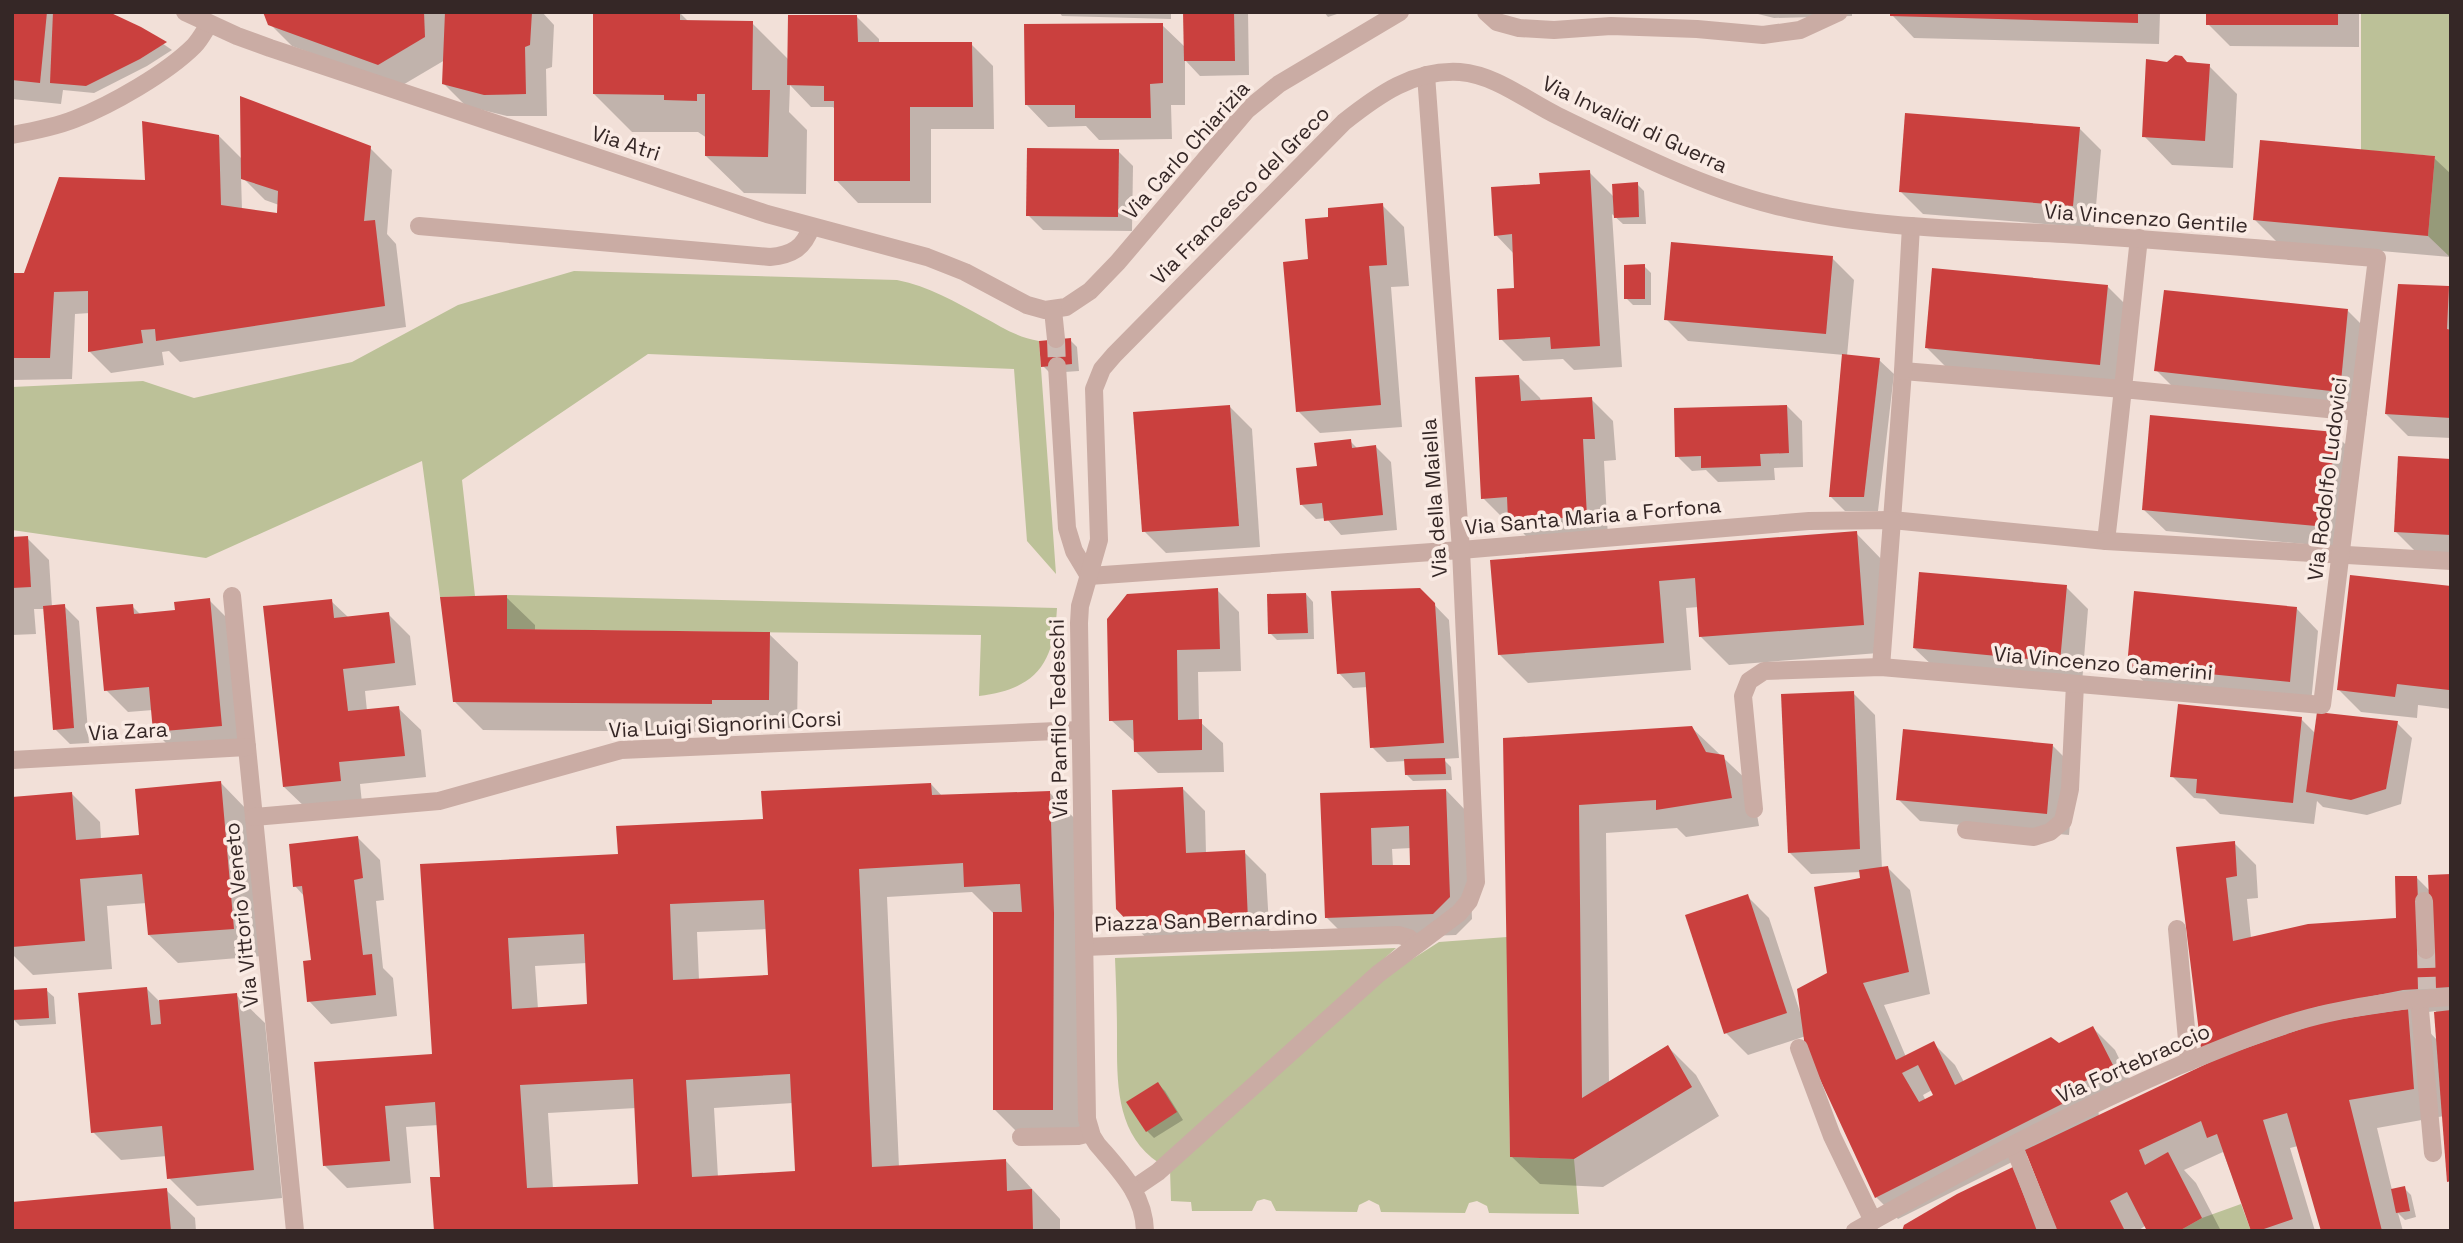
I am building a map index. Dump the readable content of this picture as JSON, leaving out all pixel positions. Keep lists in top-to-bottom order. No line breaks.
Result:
{"streets":{"street":["Via Invalidi di Guerra","Via Atri","Via Carlo Chiarizia","Via Francesco del Greco","Via Vincenzo Gentile","Via Rodolfo Ludovici","Via della Maiella","Via Santa Maria a Forfona","Via Vincenzo Camerini","Via Panfilo Tedeschi","Via Luigi Signorini Corsi","Via Zara","Via Vittorio Veneto","Piazza San Bernardino","Via Fortebraccio"]},"crossings":[["Via Invalidi di Guerra","Via Francesco del Greco"],["Via Invalidi di Guerra","Via Vincenzo Gentile"],["Via Invalidi di Guerra","Via della Maiella"],["Via Atri","Via Carlo Chiarizia"],["Via Francesco del Greco","Via della Maiella"],["Via Francesco del Greco","Via Panfilo Tedeschi"],["Via Vincenzo Gentile","Via Rodolfo Ludovici"],["Via Rodolfo Ludovici","Via Santa Maria a Forfona"],["Via Rodolfo Ludovici","Via Vincenzo Camerini"],["Via della Maiella","Via Santa Maria a Forfona"],["Via della Maiella","Piazza San Bernardino"],["Via Santa Maria a Forfona","Via Panfilo Tedeschi"],["Via Panfilo Tedeschi","Via Luigi Signorini Corsi"],["Via Panfilo Tedeschi","Piazza San Bernardino"],["Via Luigi Signorini Corsi","Via Vittorio Veneto"],["Via Zara","Via Vittorio Veneto"]]}
